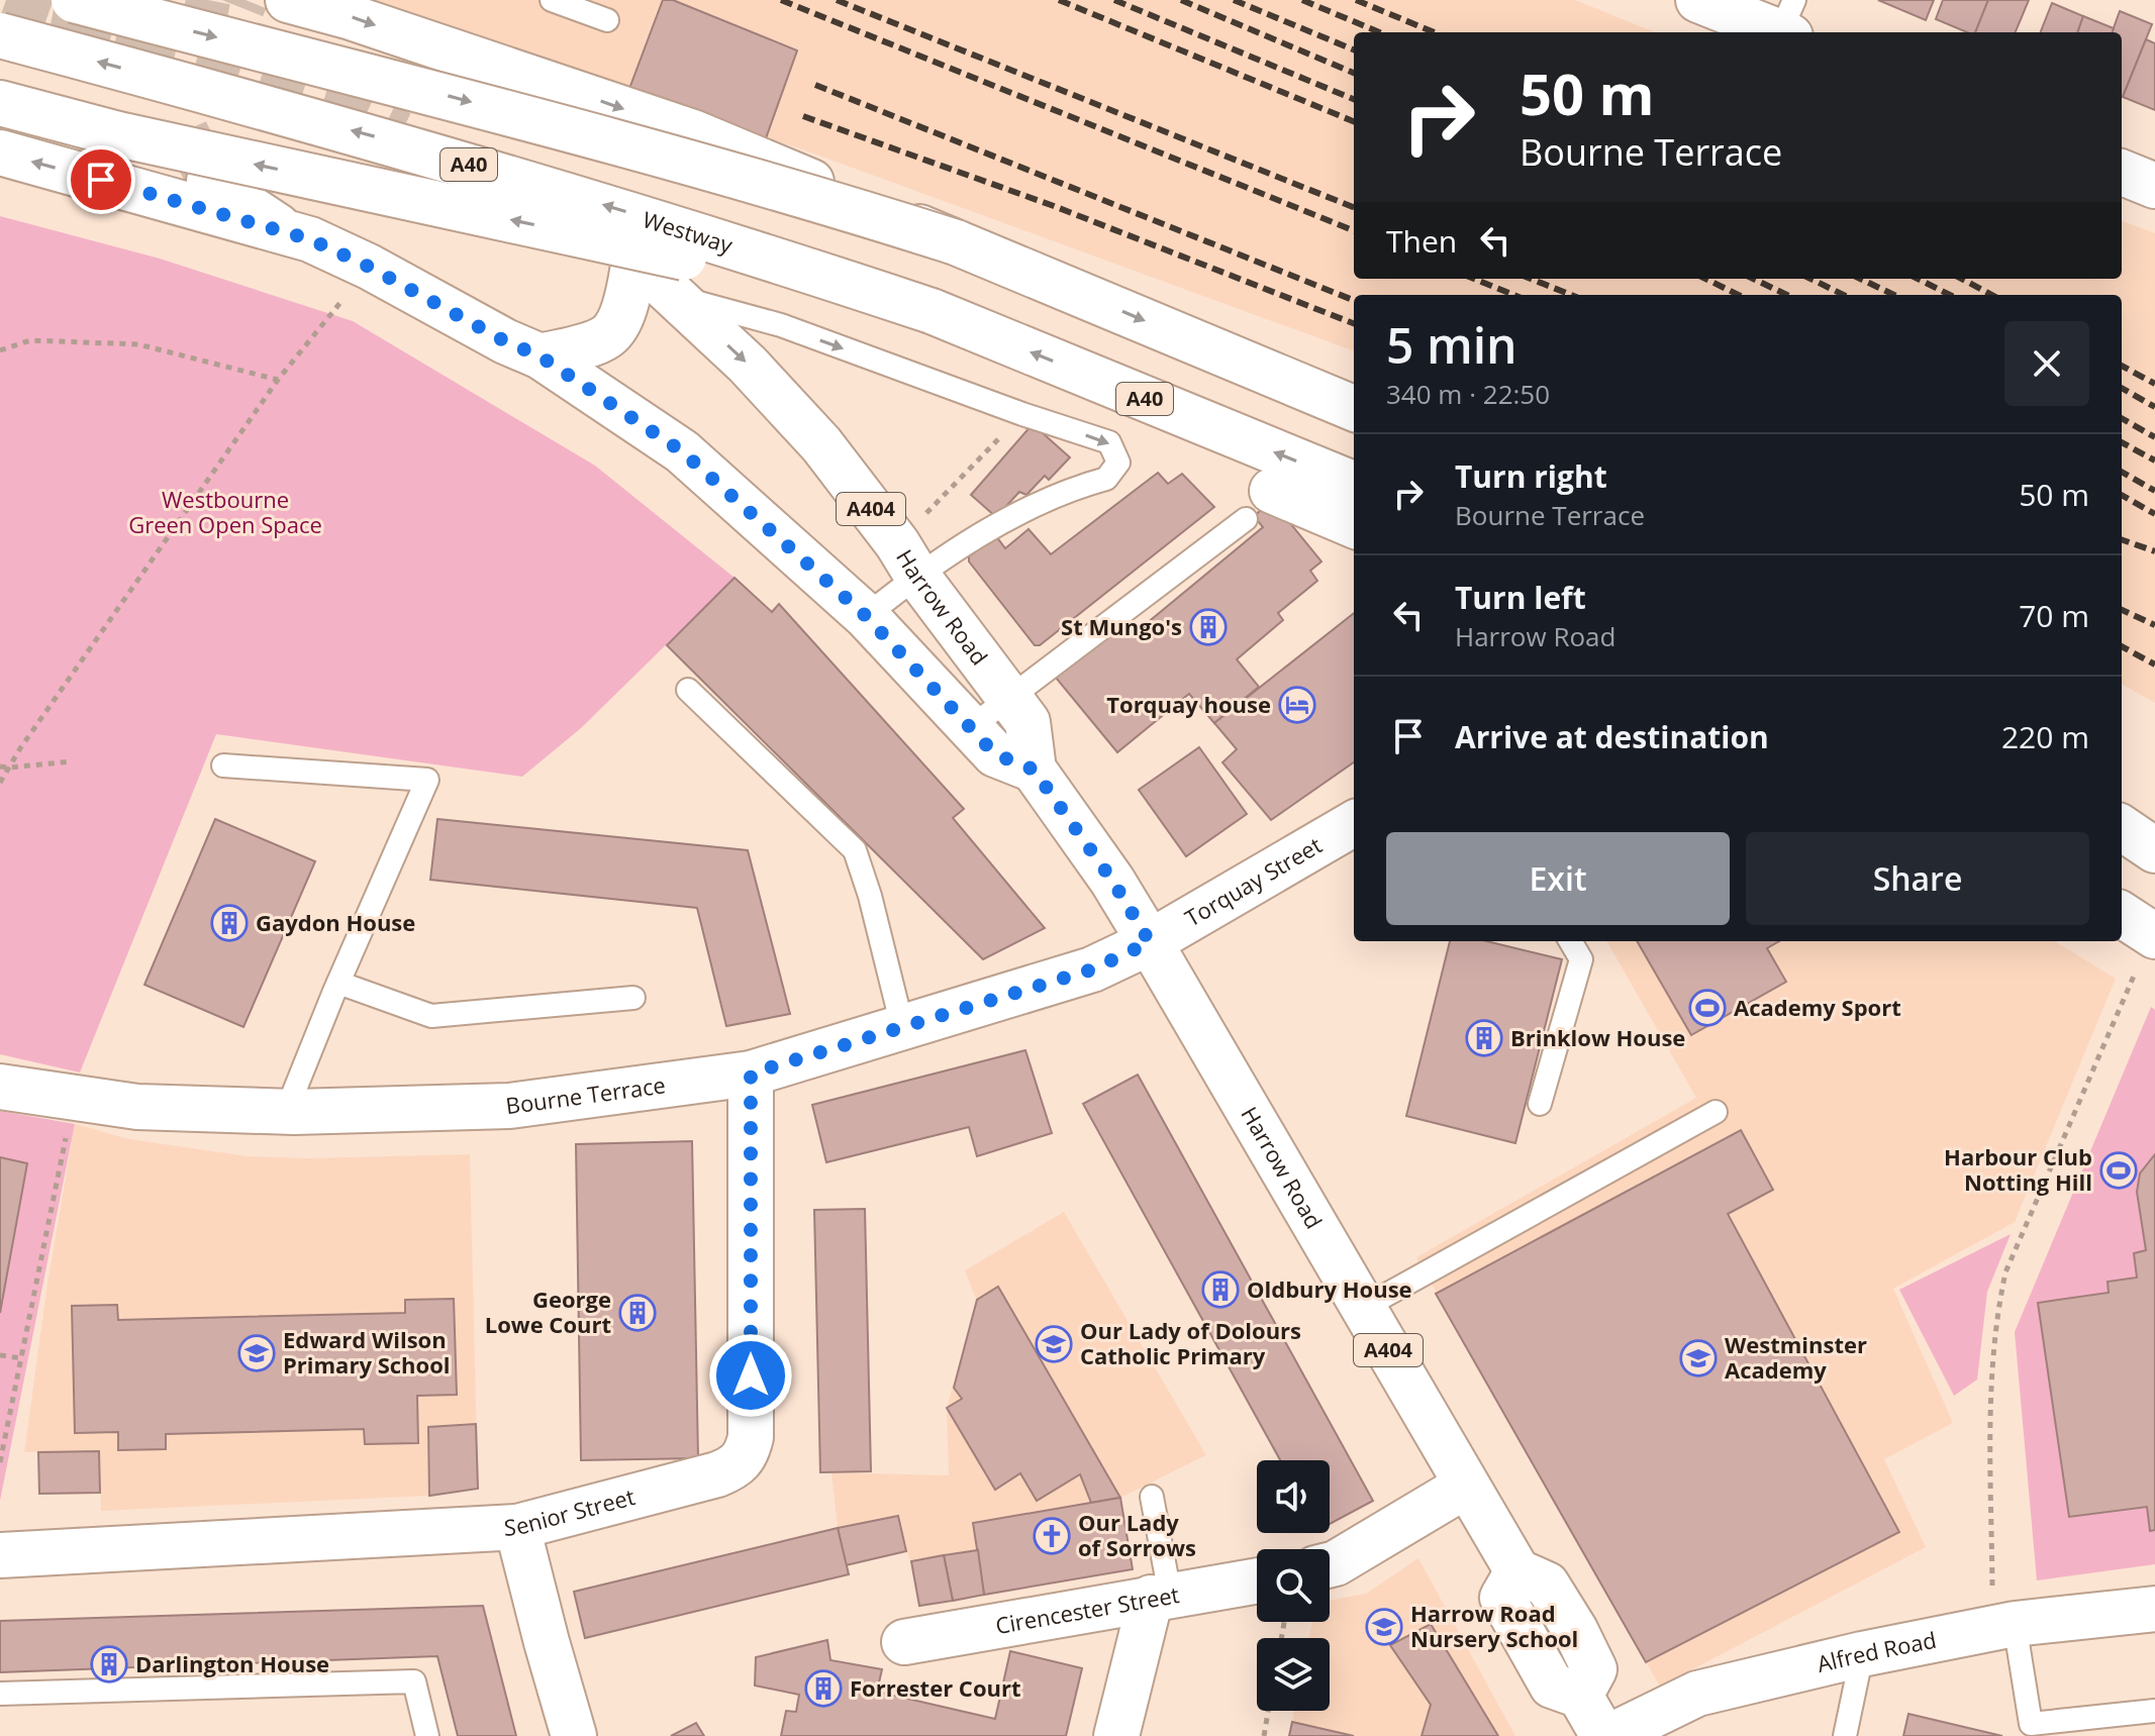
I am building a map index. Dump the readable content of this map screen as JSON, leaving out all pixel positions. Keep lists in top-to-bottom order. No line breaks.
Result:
{"streets":{"main road":["A40","Westway","A404","Harrow Road","Torquay Street","Bourne Terrace","Senior Street","Cirencester Street","Alfred Road"]},"crossings":[["A40","Westway"],["Harrow Road","Torquay Street"],["Harrow Road","Bourne Terrace"],["Torquay Street","Bourne Terrace"],["Bourne Terrace","Senior Street"]],"parks":["Westbourne Green Open Space"],"places":{"building":["St Mungo's","Gaydon House","Brinklow House","Oldbury House","George Lowe Court","Darlington House","Forrester Court"],"hotel":["Torquay house"],"sports":["Academy Sport","Harbour Club Notting Hill"],"school or university":["Our Lady of Dolours Catholic Primary","Edward Wilson Primary School","Westminster Academy","Harrow Road Nursery School"],"church":["Our Lady of Sorrows"]},"page":{"turn":["50 m","Bourne Terrace"],"then":"Then","heading":["5 min","340 m · 22:50"],"list":[{"name":"Turn right","note":"Bourne Terrace","value":"50 m"},{"name":"Turn left","note":"Harrow Road","value":"70 m"},{"name":"Arrive at destination","value":"220 m"}],"buttons":["Exit","Share"]}}
